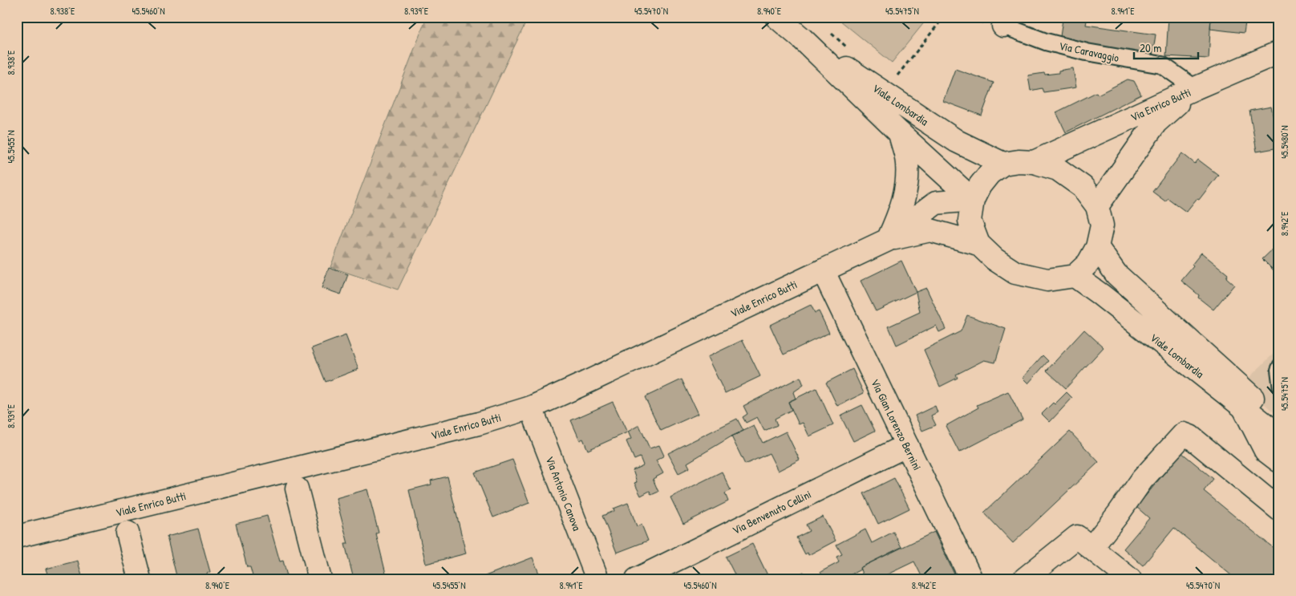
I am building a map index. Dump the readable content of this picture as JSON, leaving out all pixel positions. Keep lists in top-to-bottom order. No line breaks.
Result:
{"streets":{"street":["Via Caravaggio","Viale Lombardia","Via Enrico Butti","Viale Enrico Butti","Via Gian Lorenzo Bernini","Via Antonio Canova","Via Benvenuto Cellini"]},"crossings":[["Via Caravaggio","Via Enrico Butti"],["Viale Lombardia","Via Enrico Butti"],["Viale Enrico Butti","Via Gian Lorenzo Bernini"],["Viale Enrico Butti","Via Antonio Canova"],["Via Gian Lorenzo Bernini","Via Benvenuto Cellini"]],"scale_bar":"20 m","coordinates":["8.938°E","45.5460°N","8.939°E","45.5470°N","8.940°E","45.5475°N","8.941°E","45.5480°N","45.5455°N","8.942°E"]}
